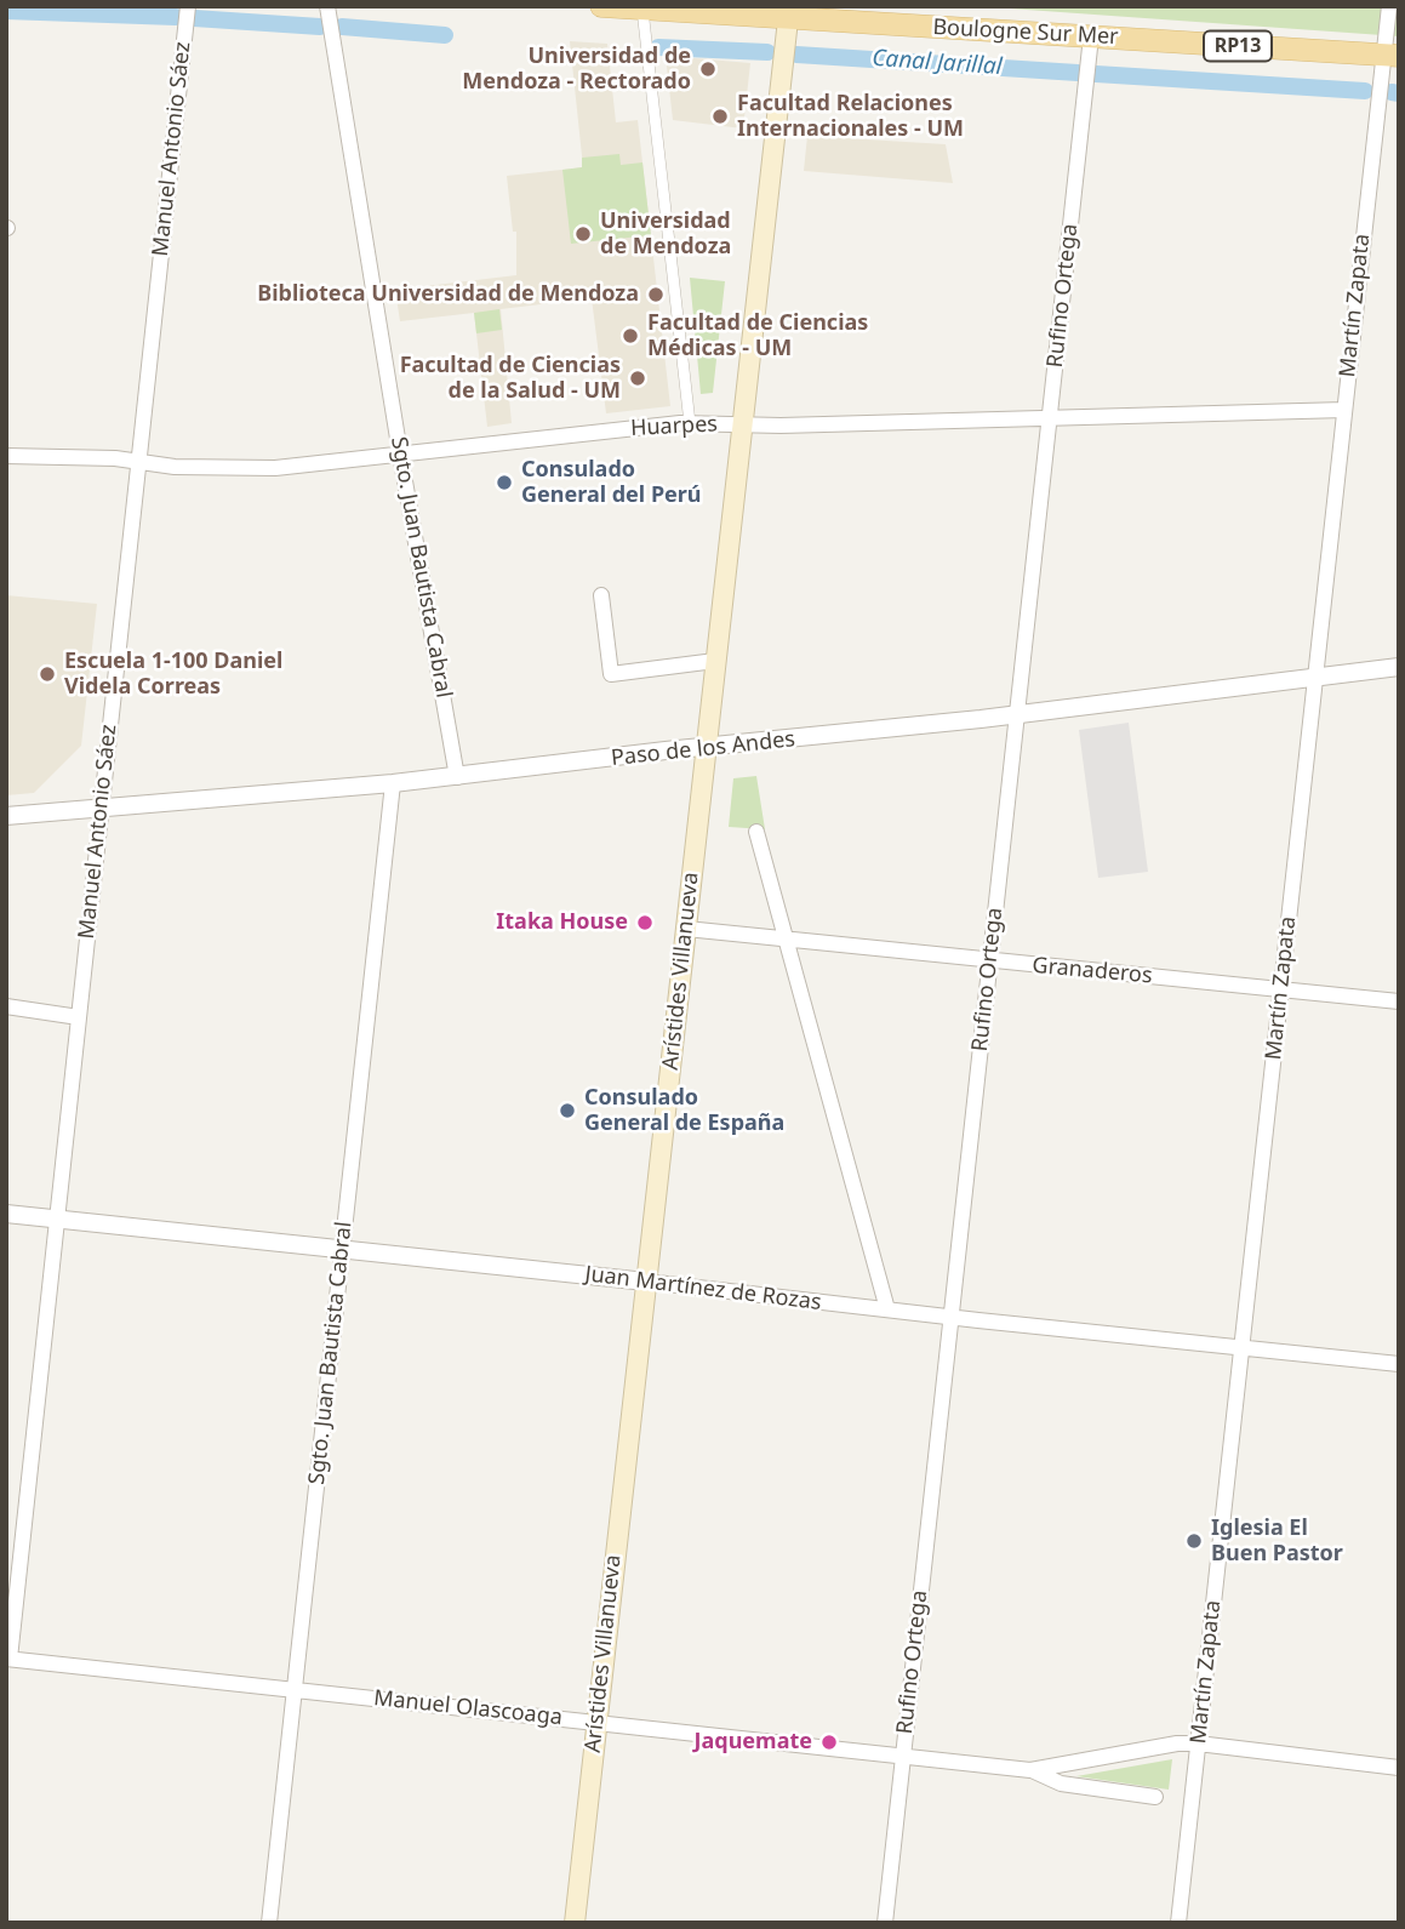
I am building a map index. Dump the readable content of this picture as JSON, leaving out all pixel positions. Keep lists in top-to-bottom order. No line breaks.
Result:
{"streets":{"main road":["Boulogne Sur Mer","RP13","Arístides Villanueva"],"street":["Manuel Antonio Sáez","Rufino Ortega","Martín Zapata","Huarpes","Sgto. Juan Bautista Cabral","Paso de los Andes","Granaderos","Juan Martínez de Rozas","Manuel Olascoaga"]},"crossings":[["Boulogne Sur Mer","Rufino Ortega"],["Boulogne Sur Mer","Martín Zapata"],["Boulogne Sur Mer","Arístides Villanueva"],["Manuel Antonio Sáez","Huarpes"],["Manuel Antonio Sáez","Paso de los Andes"],["Manuel Antonio Sáez","Juan Martínez de Rozas"],["Manuel Antonio Sáez","Manuel Olascoaga"],["Rufino Ortega","Huarpes"],["Rufino Ortega","Paso de los Andes"],["Rufino Ortega","Granaderos"],["Rufino Ortega","Juan Martínez de Rozas"],["Rufino Ortega","Manuel Olascoaga"],["Martín Zapata","Huarpes"],["Martín Zapata","Paso de los Andes"],["Martín Zapata","Granaderos"],["Martín Zapata","Juan Martínez de Rozas"],["Martín Zapata","Manuel Olascoaga"],["Huarpes","Sgto. Juan Bautista Cabral"],["Huarpes","Arístides Villanueva"],["Sgto. Juan Bautista Cabral","Paso de los Andes"],["Sgto. Juan Bautista Cabral","Juan Martínez de Rozas"],["Sgto. Juan Bautista Cabral","Manuel Olascoaga"],["Paso de los Andes","Arístides Villanueva"],["Arístides Villanueva","Granaderos"],["Arístides Villanueva","Juan Martínez de Rozas"],["Arístides Villanueva","Manuel Olascoaga"]],"water":["Canal Jarillal"],"places":["Universidad de Mendoza - Rectorado","Facultad Relaciones Internacionales - UM","Universidad de Mendoza","Biblioteca Universidad de Mendoza","Facultad de Ciencias Médicas - UM","Facultad de Ciencias de la Salud - UM","Consulado General del Perú","Escuela 1-100 Daniel Videla Correas","Itaka House","Consulado General de España","Iglesia El Buen Pastor","Jaquemate"]}
